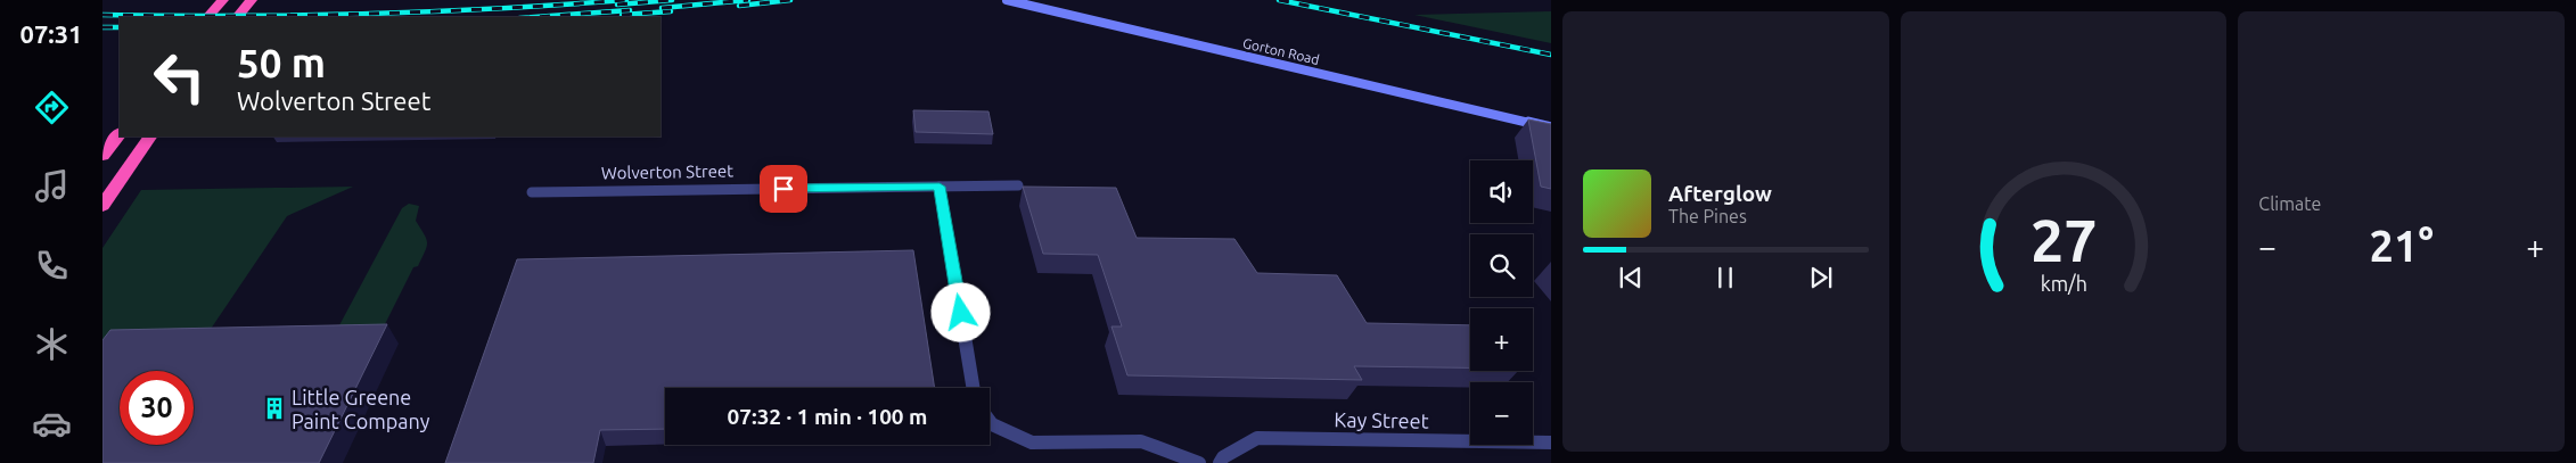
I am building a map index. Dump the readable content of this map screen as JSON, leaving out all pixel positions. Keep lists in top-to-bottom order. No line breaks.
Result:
{"streets":{"street":["Gorton Road","Wolverton Street","Kay Street"]},"places":{"building":["Little Greene Paint Company"]},"page":{"tabs":"07:31","tile":"Climate","turn":["50 m","Wolverton Street"],"map_buttons":["+","−"],"song":["Afterglow","The Pines"],"heat":["−","21°","+"],"limit":"30","trip":"07:32 · 1 min · 100 m","gauge":["27","km/h"]}}
